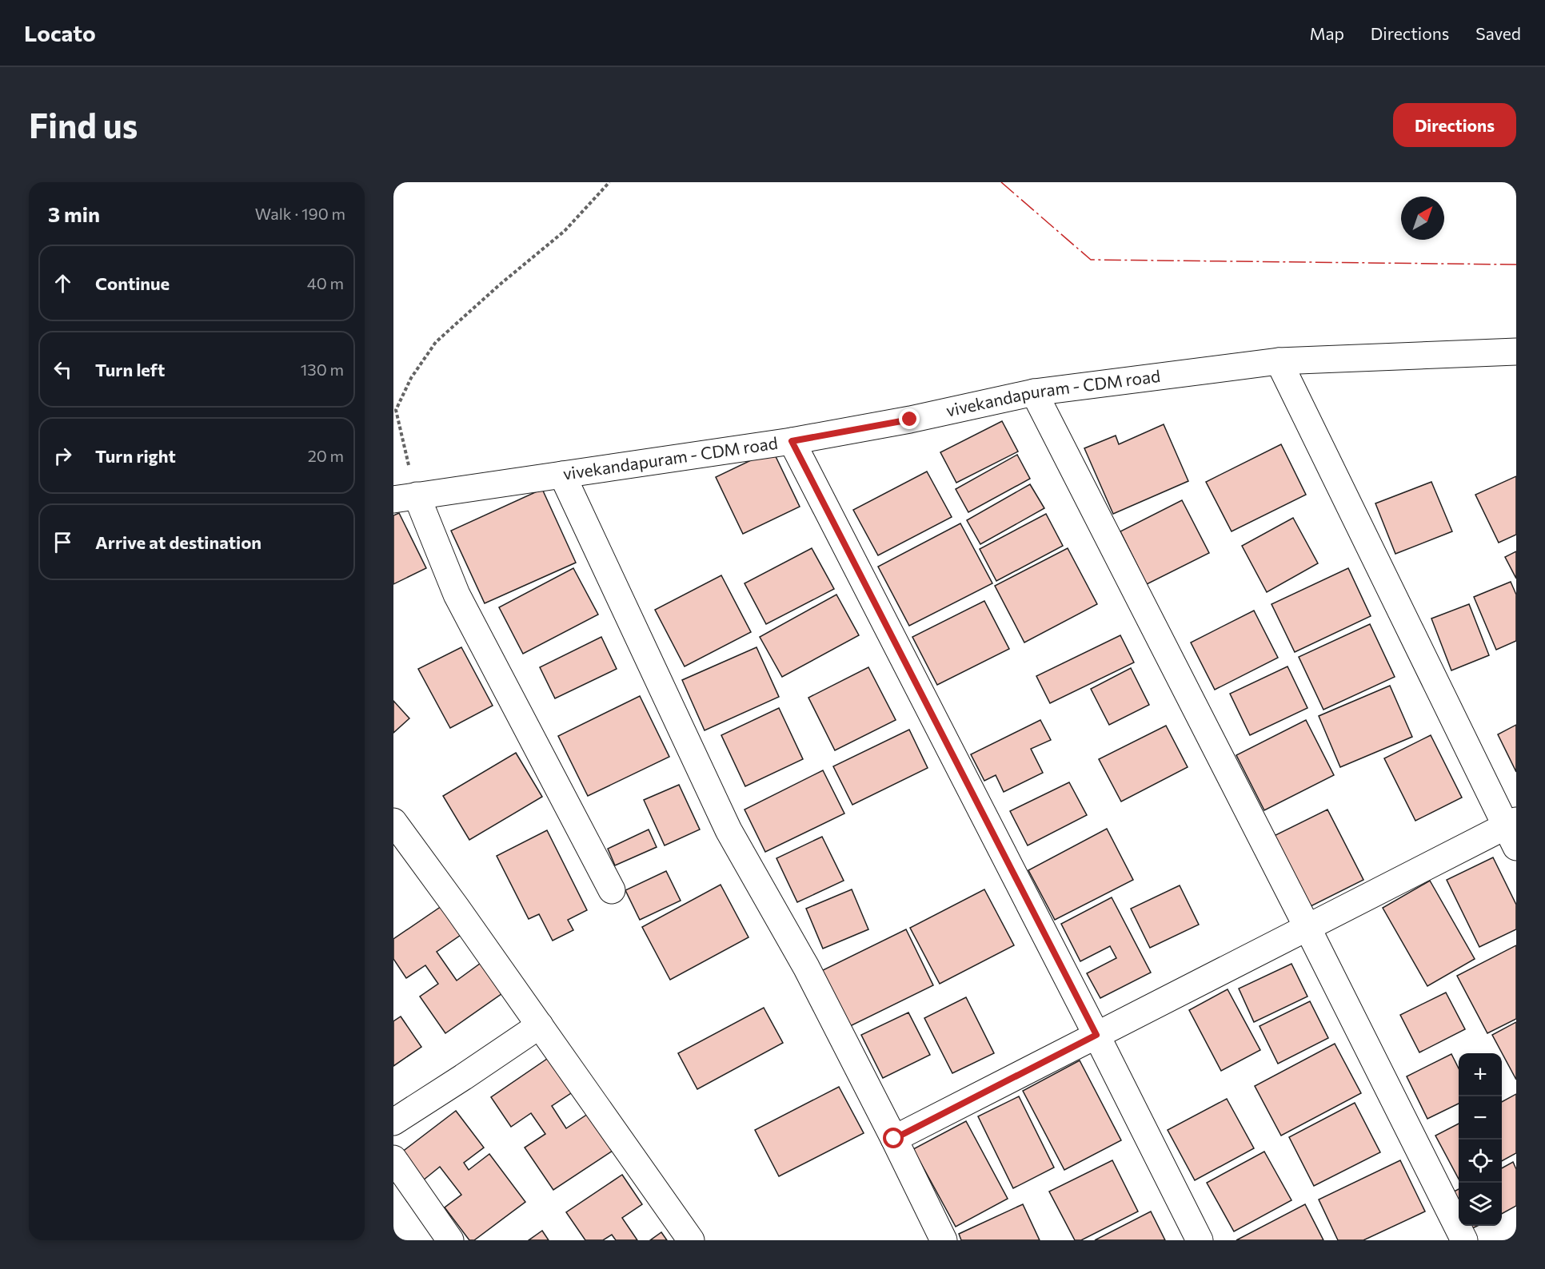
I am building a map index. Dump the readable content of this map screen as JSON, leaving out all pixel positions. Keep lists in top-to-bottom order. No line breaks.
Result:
{"streets":{"street":["vivekandapuram - CDM road"]},"north":"top right","page":{"header":"Locato","nav":["Map","Directions","Saved"],"buttons":"Directions","title":"Find us","heading":["3 min","Walk · 190 m"],"list":[["Continue","40 m"],["Turn left","130 m"],["Turn right","20 m"],"Arrive at destination"],"map_buttons":["+","−"]}}
